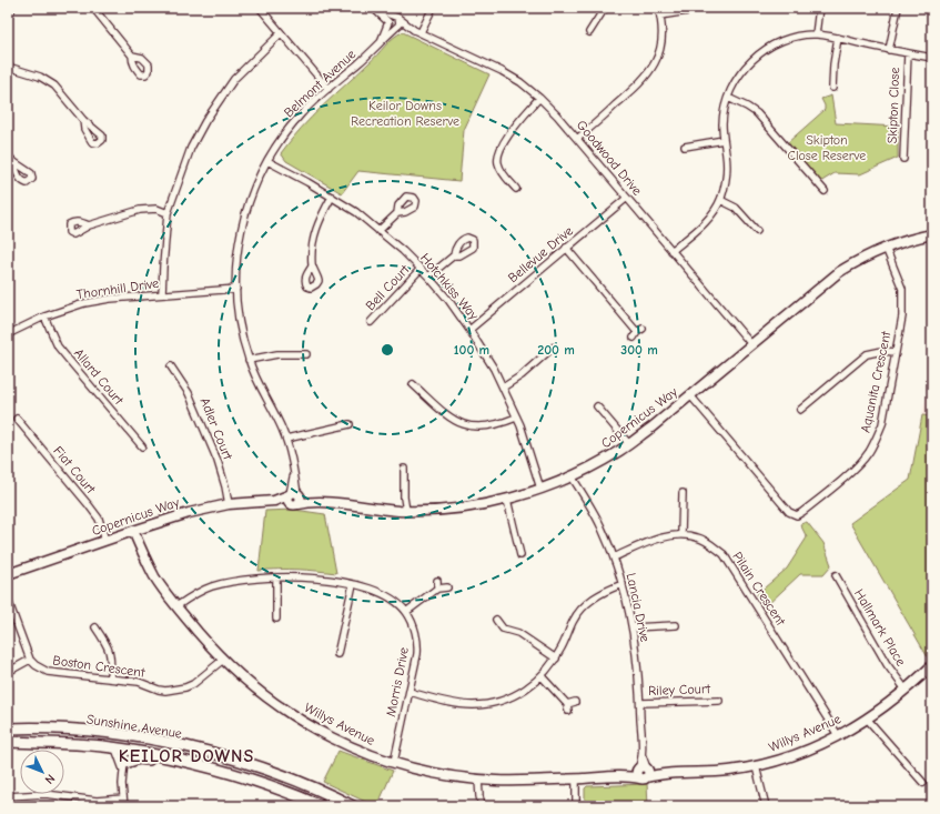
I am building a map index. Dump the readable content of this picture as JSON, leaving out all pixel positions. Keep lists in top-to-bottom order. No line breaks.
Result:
{"streets":{"main road":["Sunshine Avenue"],"street":["Belmont Avenue","Skipton Close","Goodwood Drive","Bellevue Drive","Hotchkiss Way","Bell Court","Thornhill Drive","Allard Court","Aquanita Crescent","Copernicus Way","Adler Court","Fiat Court","Pilain Crescent","Lancia Drive","Hallmark Place","Boston Crescent","Morris Drive","Riley Court","Willys Avenue"]},"crossings":[["Belmont Avenue","Goodwood Drive"],["Belmont Avenue","Hotchkiss Way"],["Belmont Avenue","Thornhill Drive"],["Belmont Avenue","Copernicus Way"],["Goodwood Drive","Bellevue Drive"],["Goodwood Drive","Copernicus Way"],["Bellevue Drive","Hotchkiss Way"],["Hotchkiss Way","Bell Court"],["Hotchkiss Way","Copernicus Way"],["Thornhill Drive","Allard Court"],["Aquanita Crescent","Copernicus Way"],["Copernicus Way","Adler Court"],["Copernicus Way","Fiat Court"],["Copernicus Way","Lancia Drive"],["Copernicus Way","Willys Avenue"],["Pilain Crescent","Willys Avenue"],["Lancia Drive","Riley Court"],["Lancia Drive","Willys Avenue"],["Hallmark Place","Willys Avenue"],["Boston Crescent","Willys Avenue"],["Morris Drive","Willys Avenue"]],"districts":["KEILOR DOWNS"],"parks":["Keilor Downs Recreation Reserve","Skipton Close Reserve"],"north":"bottom right","rings":["100 m","200 m","300 m"]}
